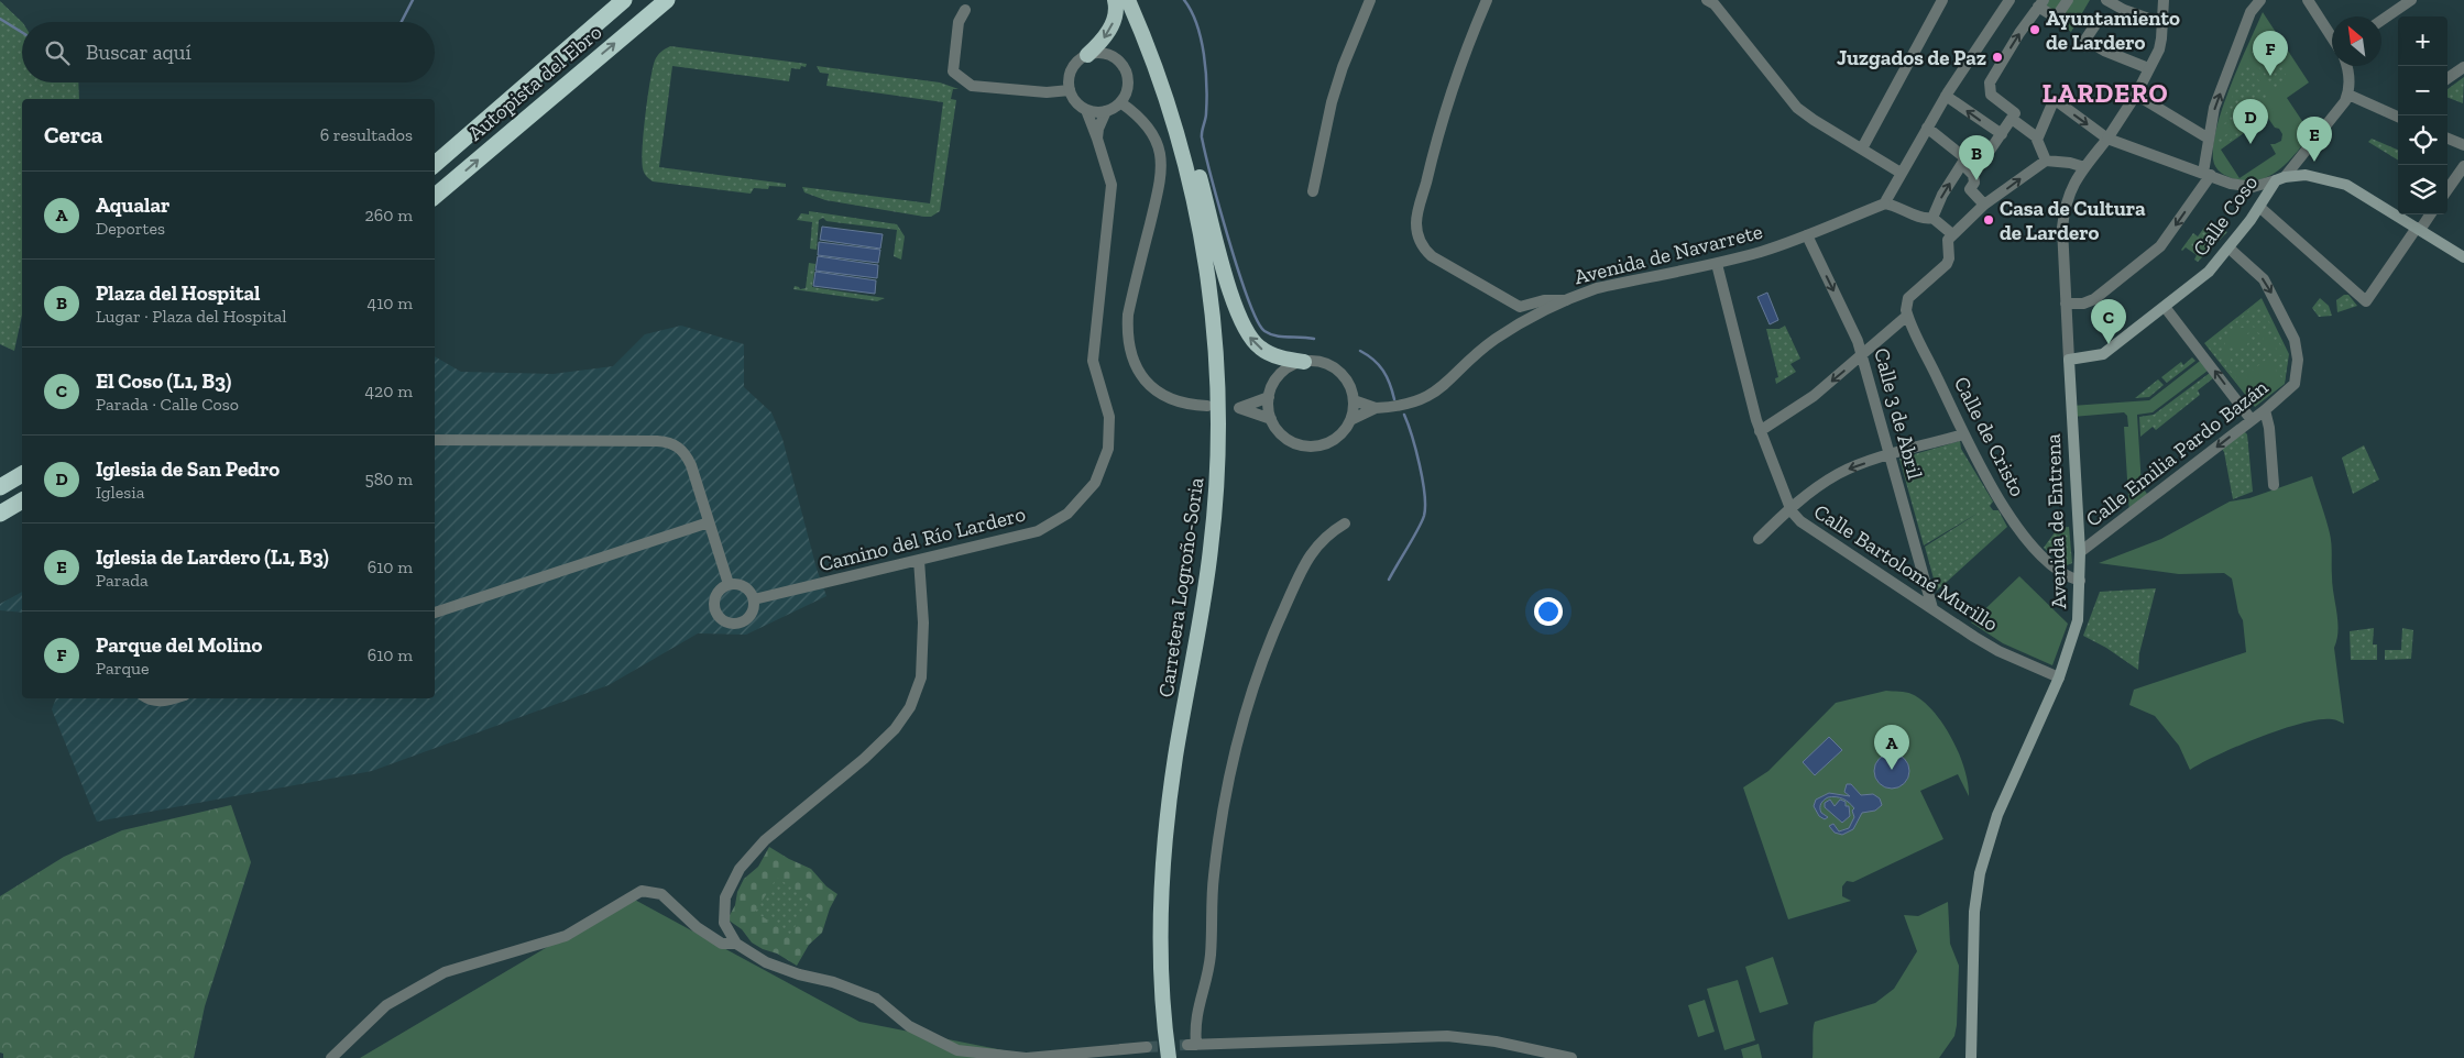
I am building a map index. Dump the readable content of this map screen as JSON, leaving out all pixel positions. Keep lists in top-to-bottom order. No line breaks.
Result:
{"streets":{"highway":["Autopista del Ebro","Carretera Logroño-Soria"],"main road":["Calle Coso","Avenida de Entrena"],"street":["Avenida de Navarrete","Calle 3 de Abril","Calle de Cristo","Calle Emilia Pardo Bazán","Camino del Río Lardero","Calle Bartolomé Murillo"]},"crossings":[["Calle Coso","Calle Emilia Pardo Bazán"],["Calle Coso","Avenida de Entrena"],["Avenida de Navarrete","Calle 3 de Abril"],["Avenida de Navarrete","Calle Bartolomé Murillo"],["Calle 3 de Abril","Calle Bartolomé Murillo"],["Calle de Cristo","Avenida de Entrena"],["Calle Emilia Pardo Bazán","Avenida de Entrena"],["Avenida de Entrena","Calle Bartolomé Murillo"]],"districts":["LARDERO"],"places":["Ayuntamiento de Lardero","Juzgados de Paz","Casa de Cultura de Lardero"],"north":"top left","page":{"map_buttons":["+","−"],"search":"Buscar aquí","pins":["F","D","E","B","C","A"],"heading":["Cerca","6 resultados"],"list":[{"mark":"A","name":"Aqualar","note":"Deportes","value":"260 m"},{"mark":"B","name":"Plaza del Hospital","note":"Lugar · Plaza del Hospital","value":"410 m"},{"mark":"C","name":"El Coso (L1, B3)","note":"Parada · Calle Coso","value":"420 m"},{"mark":"D","name":"Iglesia de San Pedro","note":"Iglesia","value":"580 m"},{"mark":"E","name":"Iglesia de Lardero (L1, B3)","note":"Parada","value":"610 m"},{"mark":"F","name":"Parque del Molino","note":"Parque","value":"610 m"}]}}
